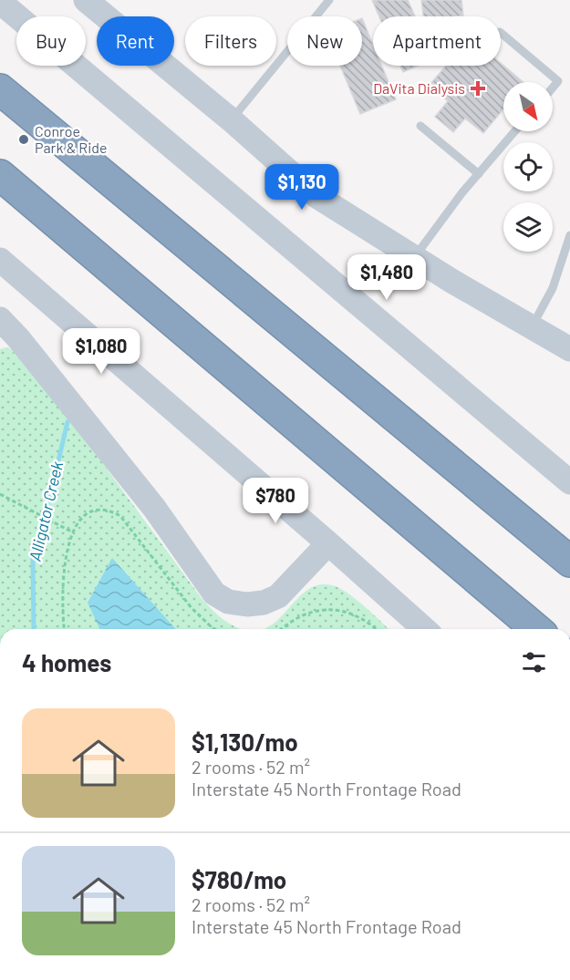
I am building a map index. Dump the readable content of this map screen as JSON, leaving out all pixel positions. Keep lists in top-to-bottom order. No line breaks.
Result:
{"water":["Alligator Creek"],"places":{"health":["DaVita Dialysis"],"other":["Conroe Park & Ride"]},"north":"bottom right","page":{"chip":["Buy","Rent","Filters","New","Apartment"],"price":["$1,130","$1,480","$1,080","$780"],"heading":"4 homes","list":[{"name":"$1,130/mo","note":"2 rooms · 52 m² · Interstate 45 North Frontage Road"},{"name":"$780/mo","note":"2 rooms · 52 m² · Interstate 45 North Frontage Road"}]}}
